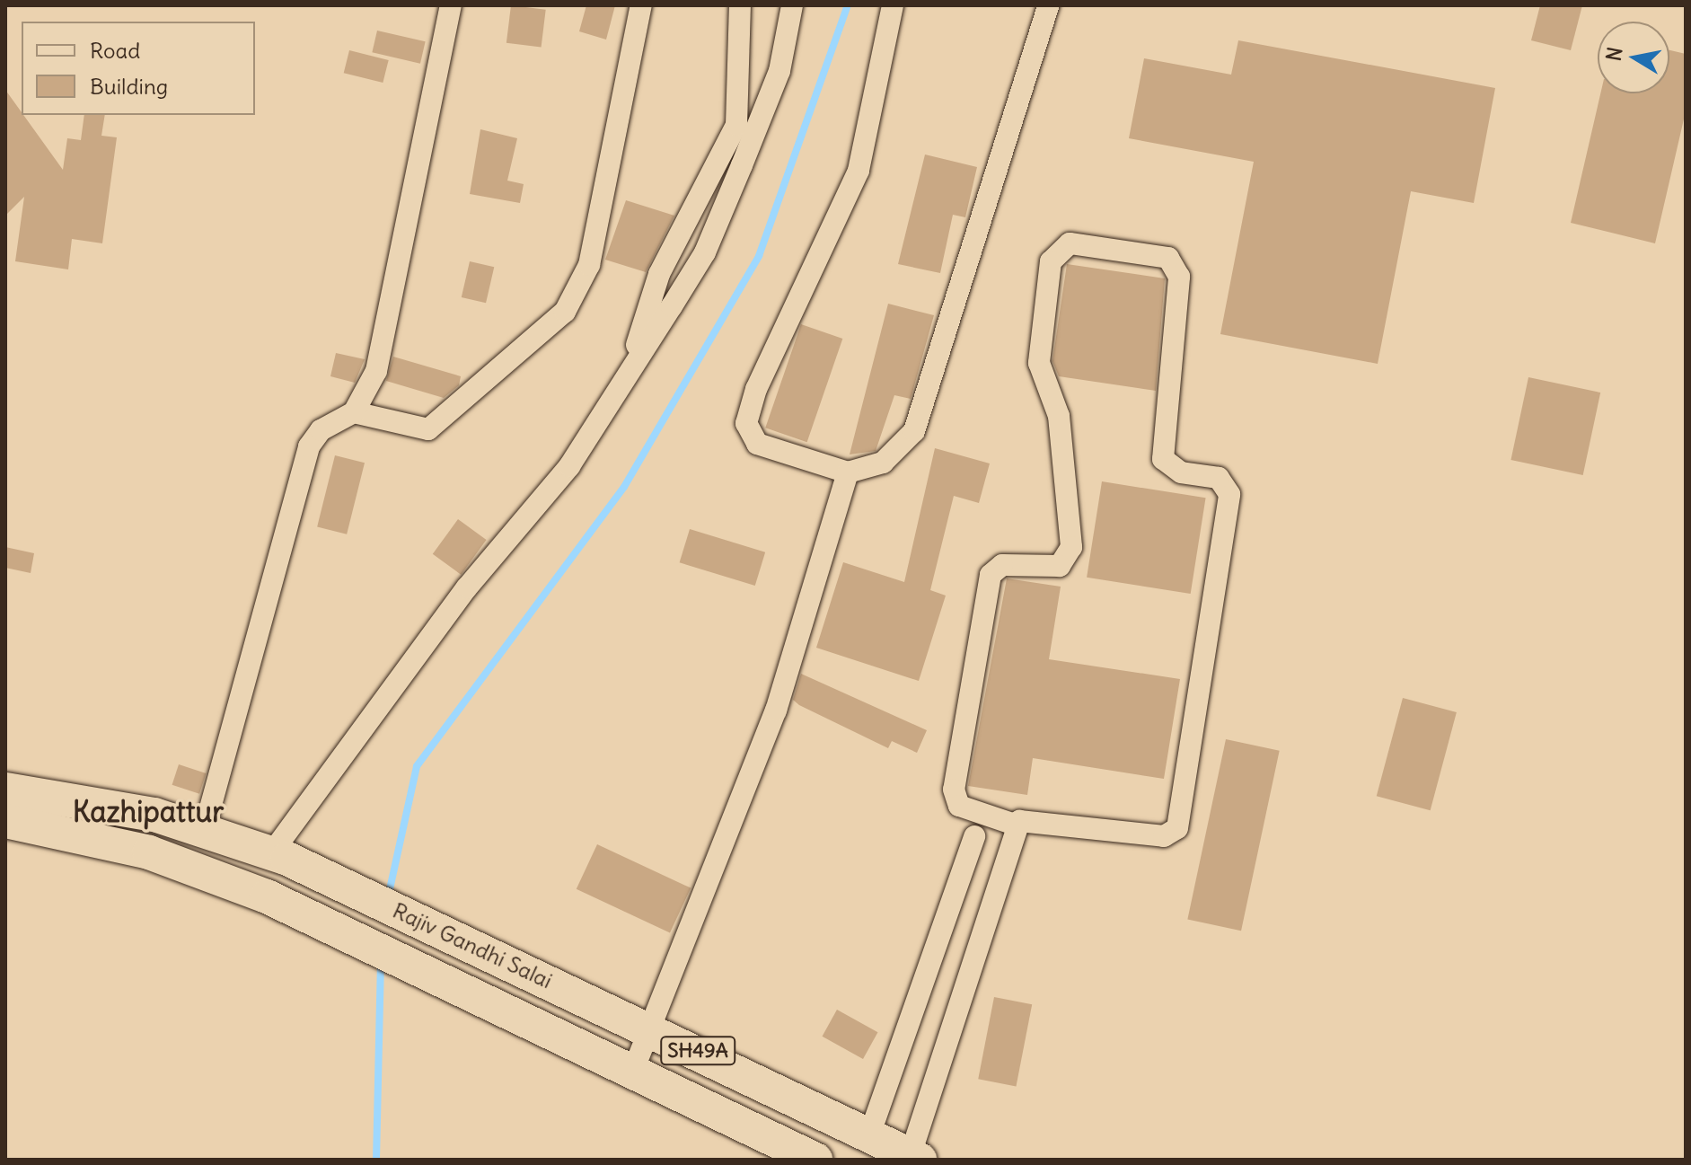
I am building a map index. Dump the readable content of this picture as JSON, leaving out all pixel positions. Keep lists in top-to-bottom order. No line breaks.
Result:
{"streets":{"main road":["Rajiv Gandhi Salai","SH49A"]},"districts":["Kazhipattur"],"legend":["Road","Building"],"north":"left"}
